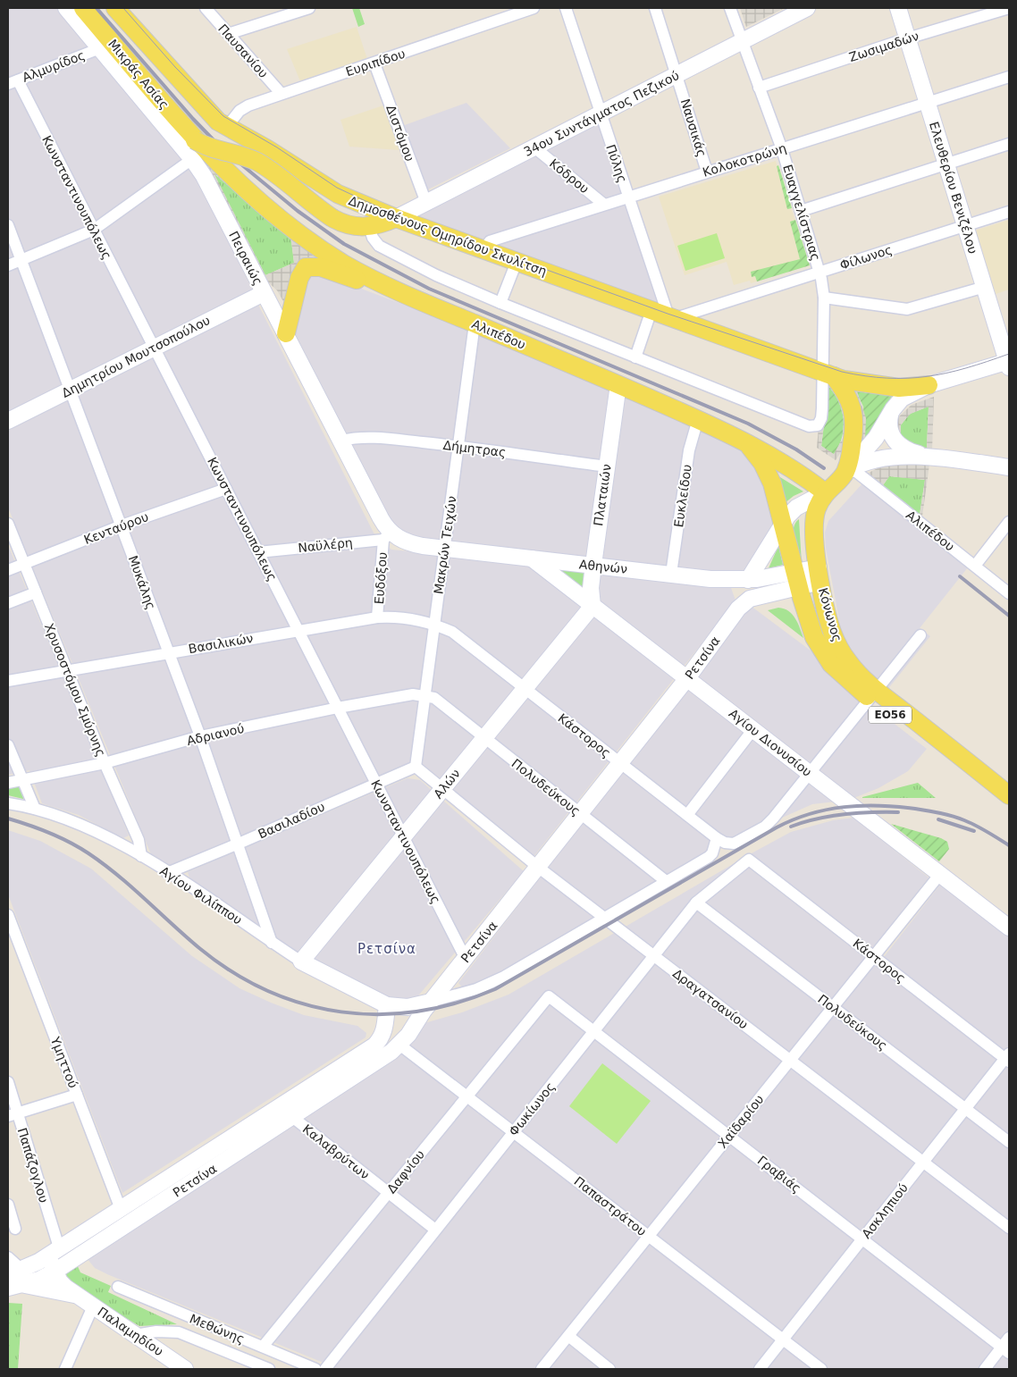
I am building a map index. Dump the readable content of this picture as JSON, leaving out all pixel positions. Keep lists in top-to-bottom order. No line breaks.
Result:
{"streets":{"main road":["Μικράς Ασίας","34ου Συντάγματος Πεζικού","Ελευθερίου Βενιζέλου","Δημοσθένους Ομηρίδου Σκυλίτση","Πειραιώς","Αλιπέδου","Δημητρίου Μουτσοπούλου","Πλαταιών","Αθηνών","Κόνωνος","Ρετσίνα","ΕΟ56","Αγίου Διονυσίου","Αλών","Αγίου Φιλίππου","Παλαμηδίου"],"street":["Ζωσιμαδών","Παυσανίου","Ευριπίδου","Αλμυρίδος","Ναυσικάς","Διστόμου","Κολοκοτρώνη","Πύλης","Κόδρου","Κωνσταντινουπόλεως","Ευαγγελίστριας","Φίλωνος","Δήμητρας","Ευκλείδου","Κενταύρου","Ναϋλέρη","Μακρών Τειχών","Ευδόξου","Μυκάλης","Βασιλικών","Χρυσοστόμου Σμύρνης","Αδριανού","Κάστορος","Πολυδεύκους","Βασιλαδίου","Δραγατσανίου","Υμηττού","Φωκίωνος","Χαϊδαρίου","Καλαβρύτων","Παπάζογλου","Δαφνίου","Γραβιάς","Παπαστράτου","Ασκληπιού","Μεθώνης"]},"crossings":[["Ζωσιμαδών","Ελευθερίου Βενιζέλου"],["Ζωσιμαδών","Ευαγγελίστριας"],["Παυσανίου","Ευριπίδου"],["Ευριπίδου","Διστόμου"],["Ευριπίδου","Δημοσθένους Ομηρίδου Σκυλίτση"],["Αλμυρίδος","Κωνσταντινουπόλεως"],["Αλμυρίδος","Πειραιώς"],["Μικράς Ασίας","Αλιπέδου"],["34ου Συντάγματος Πεζικού","Ναυσικάς"],["34ου Συντάγματος Πεζικού","Διστόμου"],["34ου Συντάγματος Πεζικού","Πύλης"],["34ου Συντάγματος Πεζικού","Κόδρου"],["34ου Συντάγματος Πεζικού","Ευαγγελίστριας"],["34ου Συντάγματος Πεζικού","Δημοσθένους Ομηρίδου Σκυλίτση"],["Ναυσικάς","Κολοκοτρώνη"],["Κολοκοτρώνη","Πύλης"],["Κολοκοτρώνη","Κόδρου"],["Κολοκοτρώνη","Ελευθερίου Βενιζέλου"],["Κολοκοτρώνη","Ευαγγελίστριας"],["Κολοκοτρώνη","Δημοσθένους Ομηρίδου Σκυλίτση"],["Πύλης","Δημοσθένους Ομηρίδου Σκυλίτση"],["Πύλης","Φίλωνος"],["Ελευθερίου Βενιζέλου","Φίλωνος"],["Κωνσταντινουπόλεως","Δημητρίου Μουτσοπούλου"],["Κωνσταντινουπόλεως","Κενταύρου"],["Κωνσταντινουπόλεως","Ναϋλέρη"],["Κωνσταντινουπόλεως","Βασιλικών"],["Κωνσταντινουπόλεως","Ρετσίνα"],["Κωνσταντινουπόλεως","Αδριανού"],["Κωνσταντινουπόλεως","Αλών"],["Κωνσταντινουπόλεως","Βασιλαδίου"],["Ευαγγελίστριας","Δημοσθένους Ομηρίδου Σκυλίτση"],["Ευαγγελίστριας","Φίλωνος"],["Δημοσθένους Ομηρίδου Σκυλίτση","Φίλωνος"],["Πειραιώς","Δημητρίου Μουτσοπούλου"],["Πειραιώς","Δήμητρας"],["Πειραιώς","Ναϋλέρη"],["Πειραιώς","Αθηνών"],["Πειραιώς","Ευδόξου"],["Αλιπέδου","Πλαταιών"],["Αλιπέδου","Ευκλείδου"],["Αλιπέδου","Μακρών Τειχών"],["Αλιπέδου","Κόνωνος"],["Δημητρίου Μουτσοπούλου","Μυκάλης"],["Δήμητρας","Πλαταιών"],["Δήμητρας","Μακρών Τειχών"],["Πλαταιών","Αθηνών"],["Πλαταιών","Αγίου Διονυσίου"],["Πλαταιών","Αλών"],["Ευκλείδου","Αθηνών"],["Κενταύρου","Μυκάλης"],["Κενταύρου","Χρυσοστόμου Σμύρνης"],["Ναϋλέρη","Αθηνών"],["Ναϋλέρη","Ευδόξου"],["Μακρών Τειχών","Αθηνών"],["Μακρών Τειχών","Βασιλικών"],["Μακρών Τειχών","Αδριανού"],["Μακρών Τειχών","Κάστορος"],["Μακρών Τειχών","Πολυδεύκους"],["Μακρών Τειχών","Βασιλαδίου"],["Μακρών Τειχών","Δραγατσανίου"],["Αθηνών","Ευδόξου"],["Αθηνών","Κόνωνος"],["Αθηνών","Ρετσίνα"],["Αθηνών","Αγίου Διονυσίου"],["Ευδόξου","Βασιλικών"],["Μυκάλης","Βασιλικών"],["Μυκάλης","Αδριανού"],["Μυκάλης","Βασιλαδίου"],["Μυκάλης","Αγίου Φιλίππου"],["Κόνωνος","Ρετσίνα"],["Βασιλικών","Χρυσοστόμου Σμύρνης"],["Βασιλικών","Κάστορος"],["Ρετσίνα","Κάστορος"],["Ρετσίνα","Αγίου Διονυσίου"],["Ρετσίνα","Πολυδεύκους"],["Ρετσίνα","Αγίου Φιλίππου"],["Ρετσίνα","Δραγατσανίου"],["Ρετσίνα","Υμηττού"],["Ρετσίνα","Καλαβρύτων"],["Ρετσίνα","Παπάζογλου"],["Ρετσίνα","Παπαστράτου"],["Ρετσίνα","Παλαμηδίου"],["Χρυσοστόμου Σμύρνης","Αδριανού"],["Χρυσοστόμου Σμύρνης","Αγίου Φιλίππου"],["Αδριανού","Πολυδεύκους"],["Κάστορος","Αλών"],["Κάστορος","Φωκίωνος"],["Κάστορος","Χαϊδαρίου"],["Κάστορος","Ασκληπιού"],["Αγίου Διονυσίου","Αλών"],["Αγίου Διονυσίου","Χαϊδαρίου"],["Αλών","Πολυδεύκους"],["Αλών","Αγίου Φιλίππου"],["Αλών","Δραγατσανίου"],["Πολυδεύκους","Φωκίωνος"],["Πολυδεύκους","Χαϊδαρίου"],["Πολυδεύκους","Ασκληπιού"],["Βασιλαδίου","Αγίου Φιλίππου"],["Βασιλαδίου","Δραγατσανίου"],["Δραγατσανίου","Φωκίωνος"],["Δραγατσανίου","Χαϊδαρίου"],["Δραγατσανίου","Ασκληπιού"],["Φωκίωνος","Καλαβρύτων"],["Φωκίωνος","Γραβιάς"],["Φωκίωνος","Παπαστράτου"],["Χαϊδαρίου","Γραβιάς"],["Χαϊδαρίου","Παπαστράτου"],["Καλαβρύτων","Δαφνίου"],["Παπάζογλου","Παλαμηδίου"],["Δαφνίου","Γραβιάς"],["Δαφνίου","Παπαστράτου"],["Δαφνίου","Μεθώνης"],["Γραβιάς","Ασκληπιού"],["Παπαστράτου","Ασκληπιού"],["Μεθώνης","Παλαμηδίου"]],"districts":["Ρετσίνα"]}
